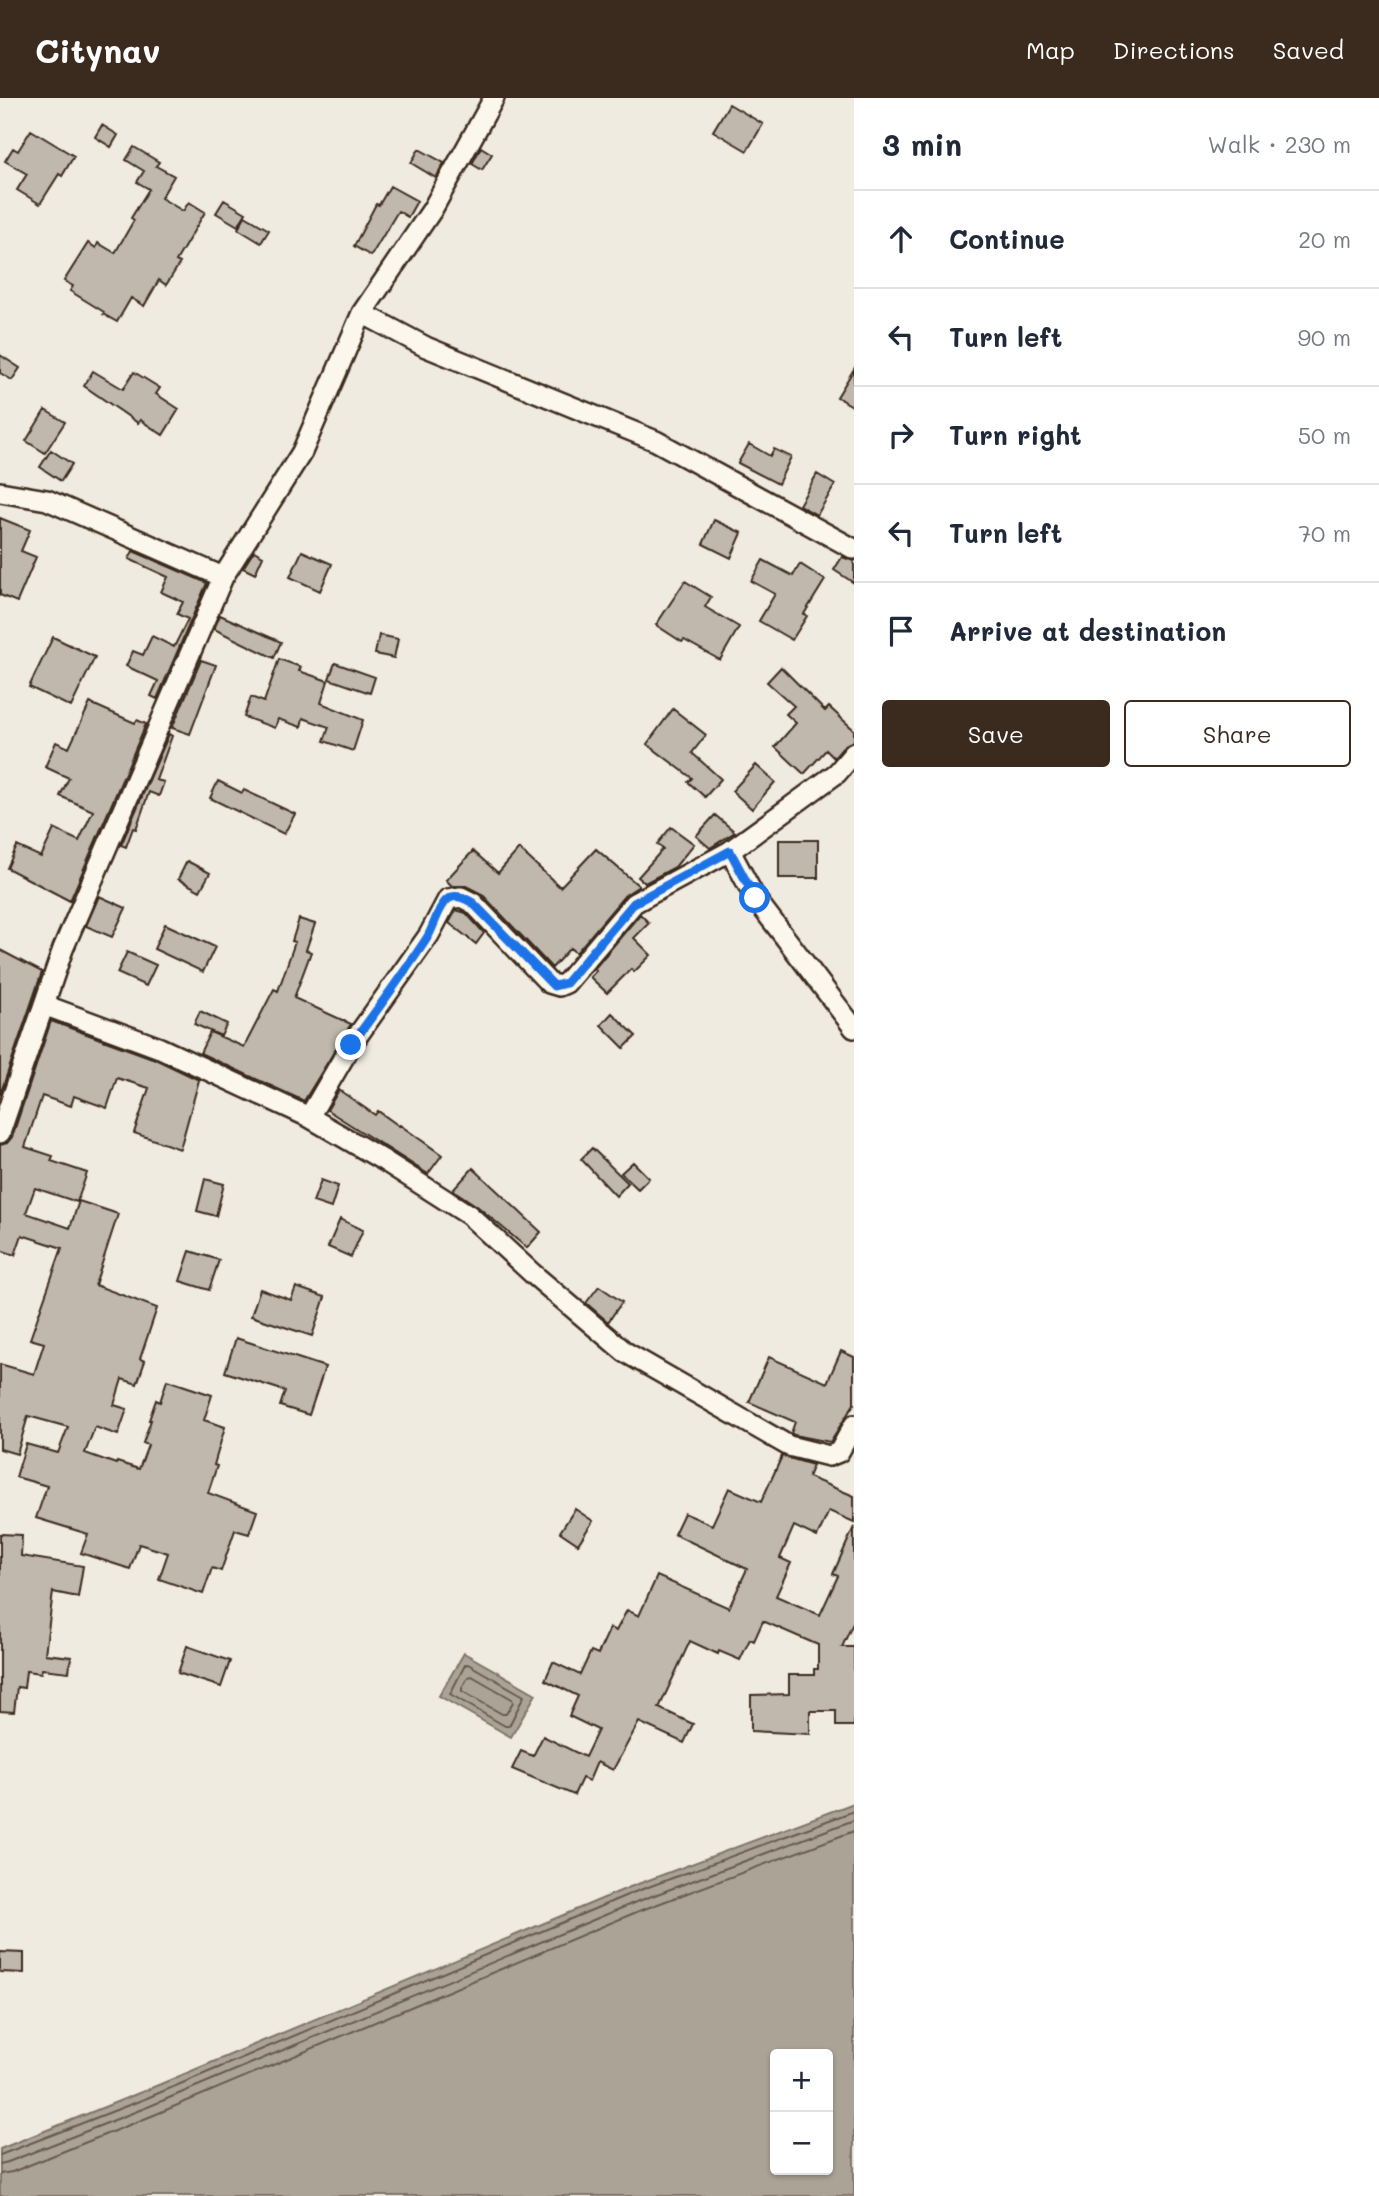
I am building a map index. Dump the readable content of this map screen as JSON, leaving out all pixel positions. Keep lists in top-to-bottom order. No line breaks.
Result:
{"page":{"header":"Citynav","nav":["Map","Directions","Saved"],"heading":["3 min","Walk · 230 m"],"list":[["Continue","20 m"],["Turn left","90 m"],["Turn right","50 m"],["Turn left","70 m"],"Arrive at destination"],"buttons":["Save","Share"],"map_buttons":["+","−"]}}
